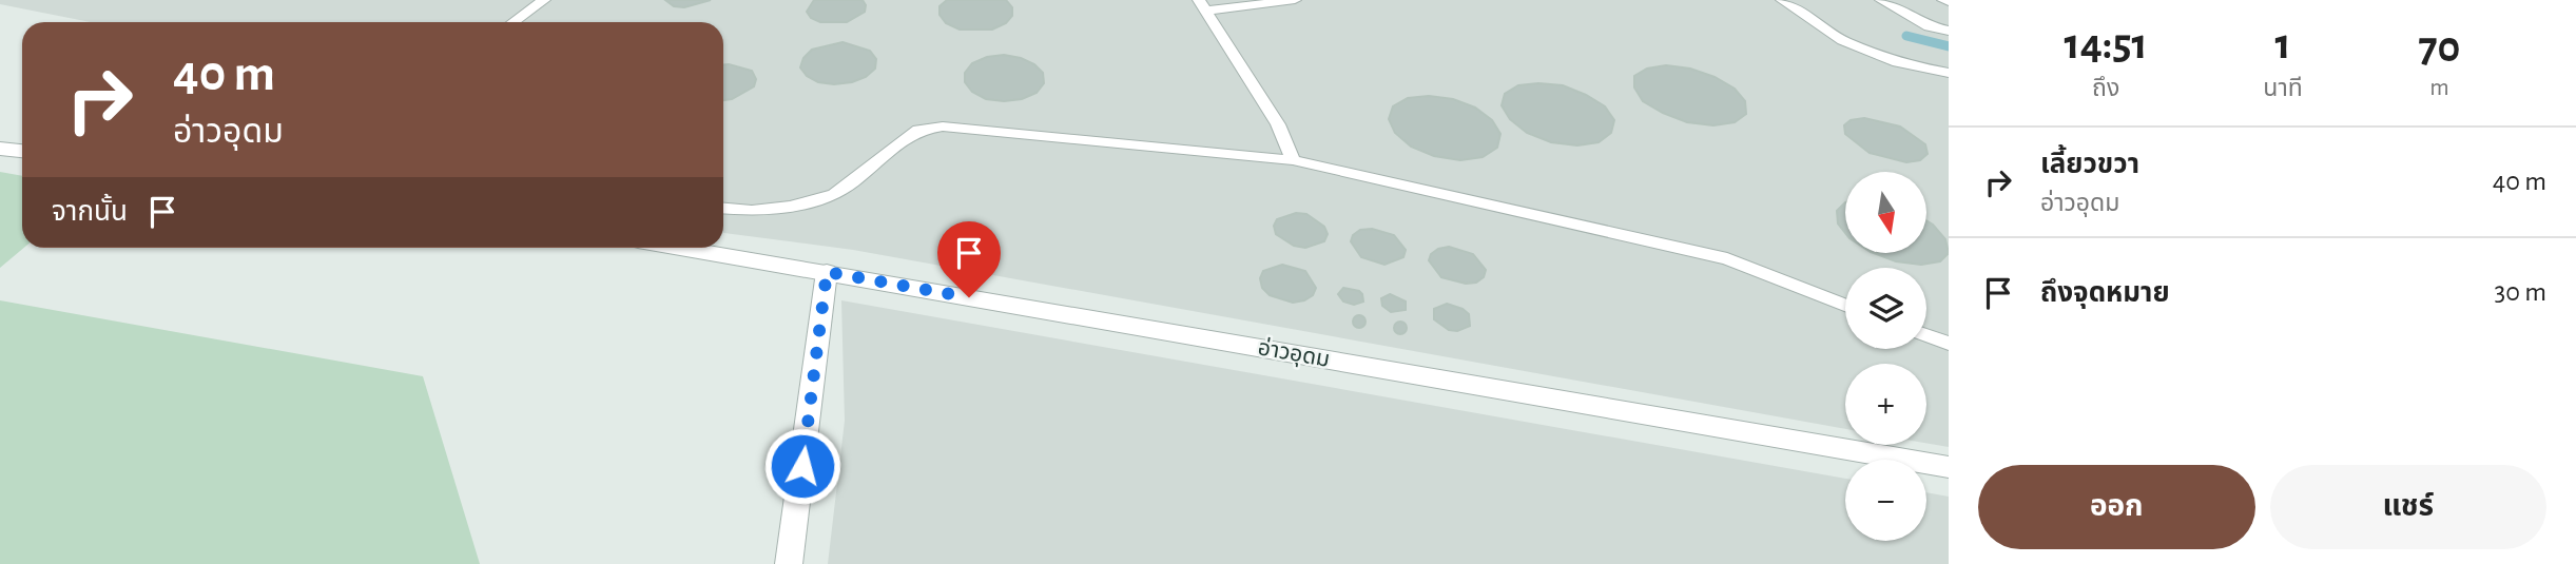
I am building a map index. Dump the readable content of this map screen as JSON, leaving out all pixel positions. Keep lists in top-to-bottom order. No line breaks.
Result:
{"streets":{"street":["อ่าวอุดม"]},"north":"bottom","page":{"eta":["14:51","ถึง","1","นาที","70","m"],"turn":["40 m","อ่าวอุดม"],"list":[{"name":"เลี้ยวขวา","note":"อ่าวอุดม","value":"40 m"},{"name":"ถึงจุดหมาย","value":"30 m"}],"map_buttons":["+","−"],"then":"จากนั้น","buttons":["ออก","แชร์"]}}
